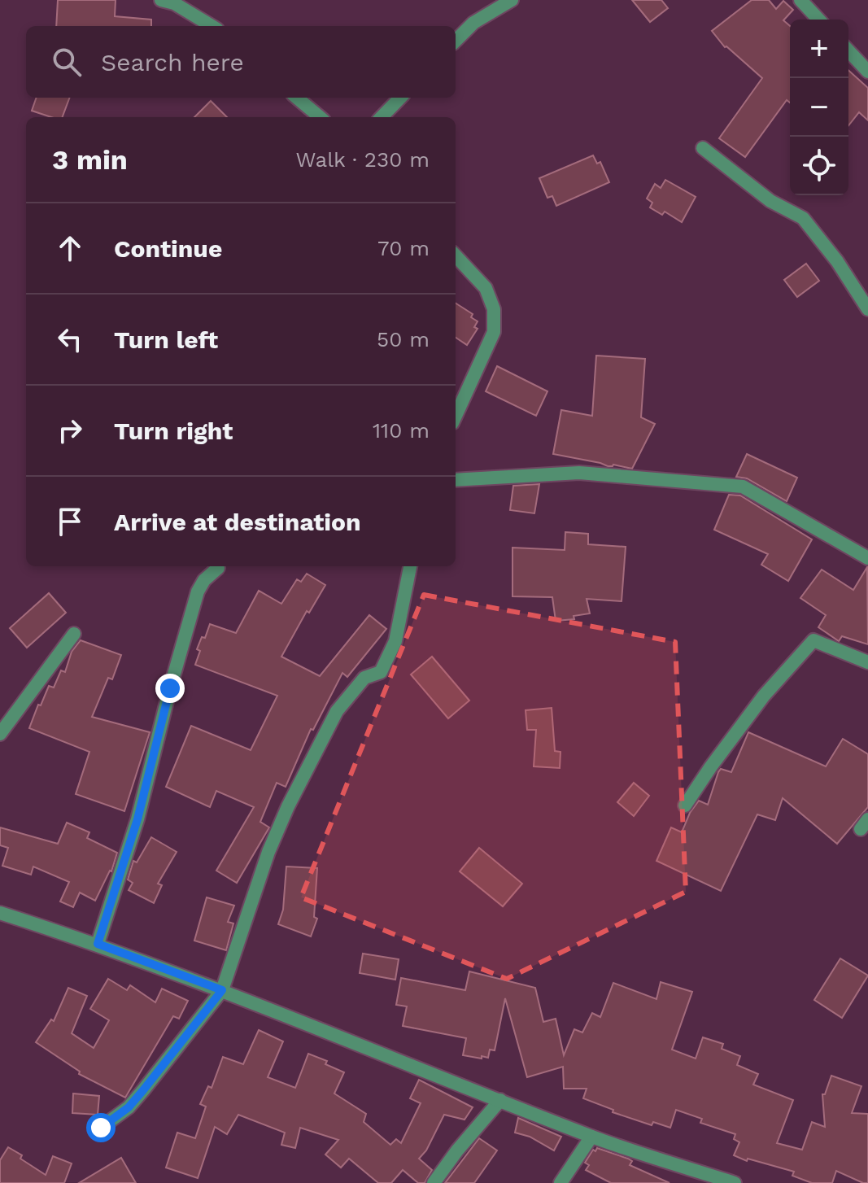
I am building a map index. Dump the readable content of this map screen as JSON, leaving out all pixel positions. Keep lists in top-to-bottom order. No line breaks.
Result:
{"page":{"map_buttons":["+","−"],"search":"Search here","heading":["3 min","Walk · 230 m"],"list":[["Continue","70 m"],["Turn left","50 m"],["Turn right","110 m"],"Arrive at destination"]}}
